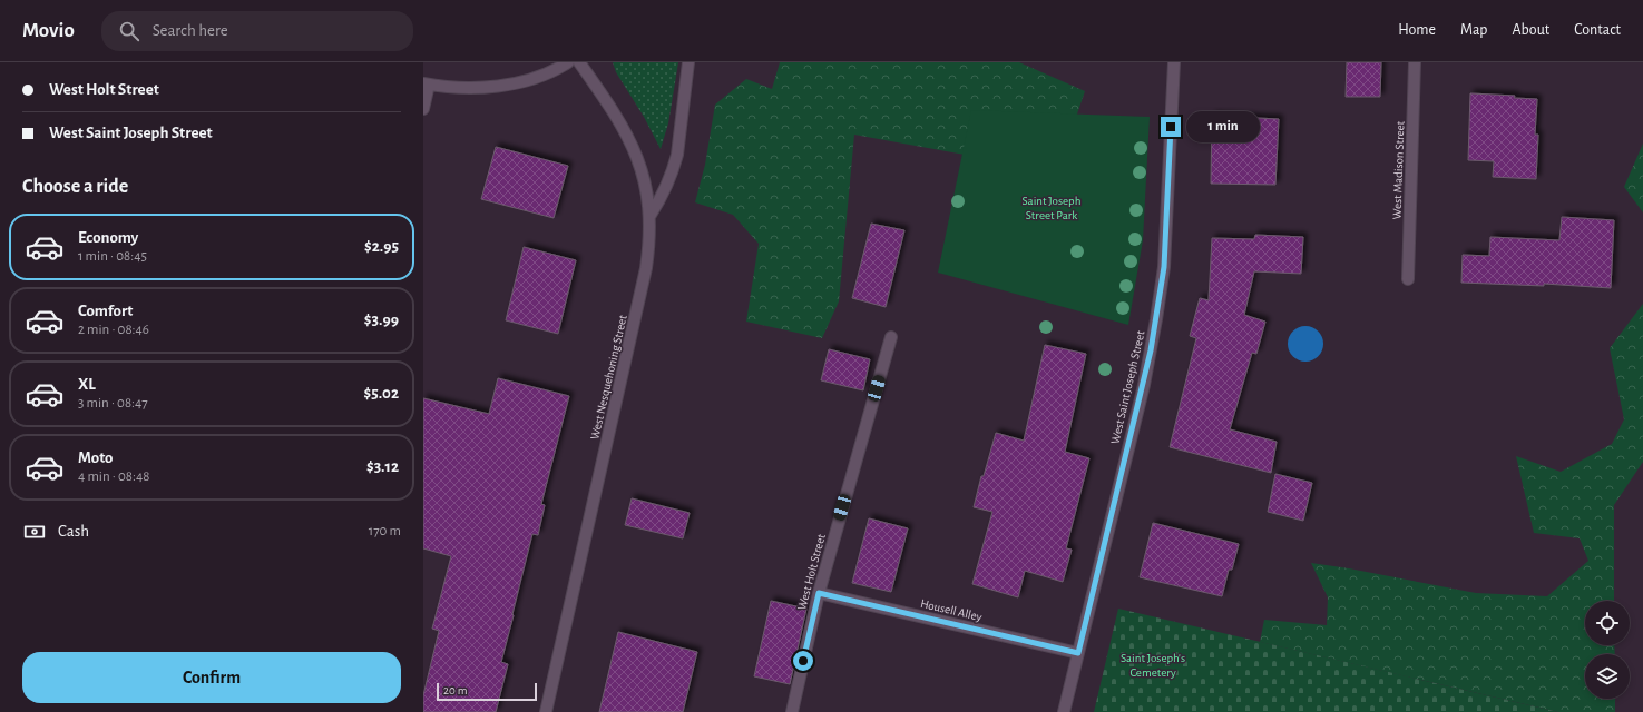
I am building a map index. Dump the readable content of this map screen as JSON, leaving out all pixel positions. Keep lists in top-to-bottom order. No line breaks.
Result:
{"streets":{"street":["West Madison Street","West Nesquehoning Street","West Saint Joseph Street","West Holt Street","Housell Alley"]},"crossings":[["West Saint Joseph Street","Housell Alley"],["West Holt Street","Housell Alley"]],"parks":["Saint Joseph Street Park","Saint Joseph's Cemetery"],"scale_bar":"20 m","page":{"header":"Movio","search":"Search here","nav":["Home","Map","About","Contact"],"banner":["West Holt Street","West Saint Joseph Street"],"bubble":"1 min","heading":"Choose a ride","list":[{"name":"Economy","note":"1 min · 08:45","value":"$2.95"},{"name":"Comfort","note":"2 min · 08:46","value":"$3.99"},{"name":"XL","note":"3 min · 08:47","value":"$5.02"},{"name":"Moto","note":"4 min · 08:48","value":"$3.12"}],"pay":["Cash","170 m"],"buttons":"Confirm","scale":"20 m"}}
